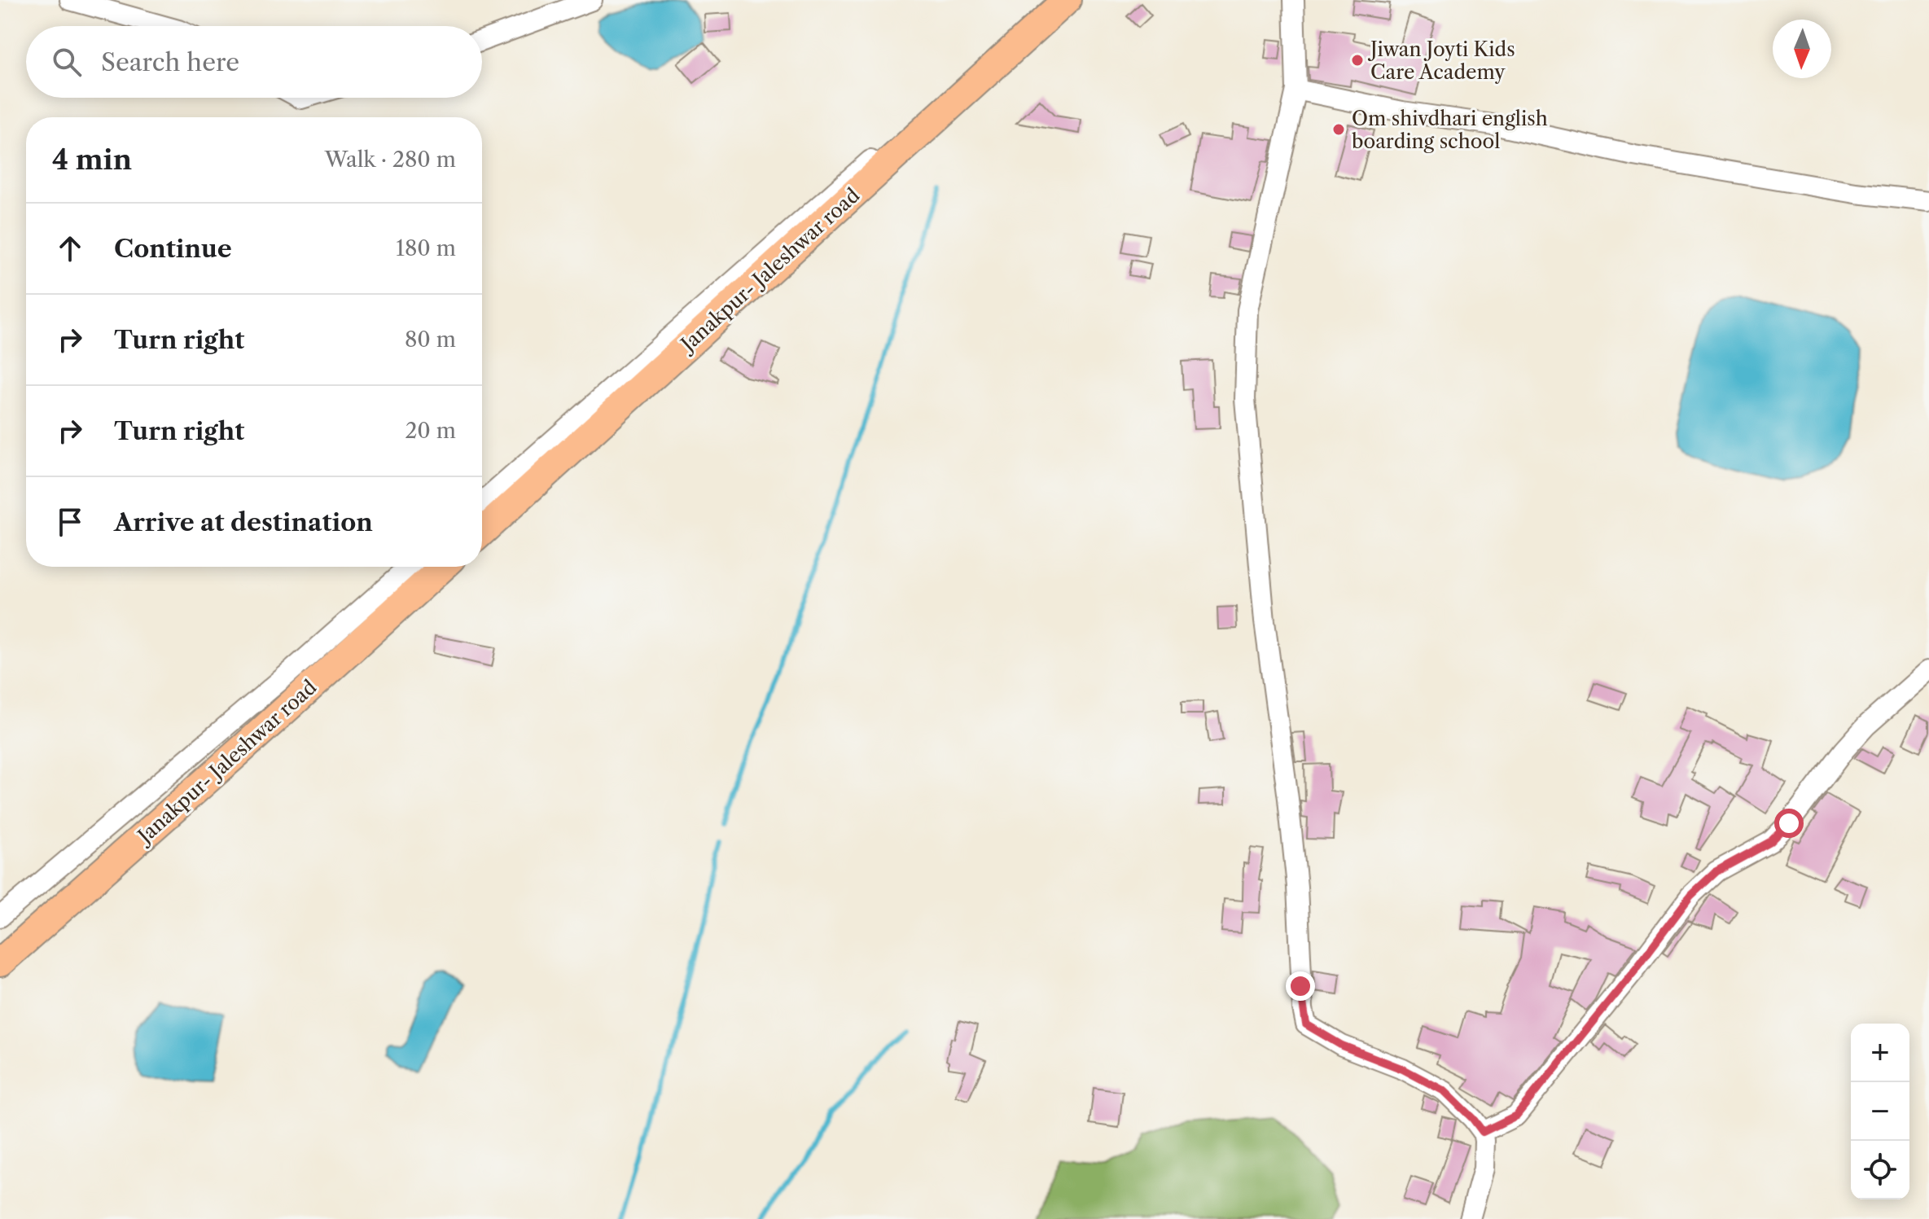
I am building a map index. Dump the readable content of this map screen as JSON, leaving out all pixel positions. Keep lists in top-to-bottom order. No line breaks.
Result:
{"streets":{"highway":["Janakpur- Jaleshwar road"]},"places":["Jiwan Joyti Kids Care Academy","Om shivdhari english boarding school"],"north":"bottom","page":{"search":"Search here","heading":["4 min","Walk · 280 m"],"list":[["Continue","180 m"],["Turn right","80 m"],["Turn right","20 m"],"Arrive at destination"],"map_buttons":["+","−"]}}
